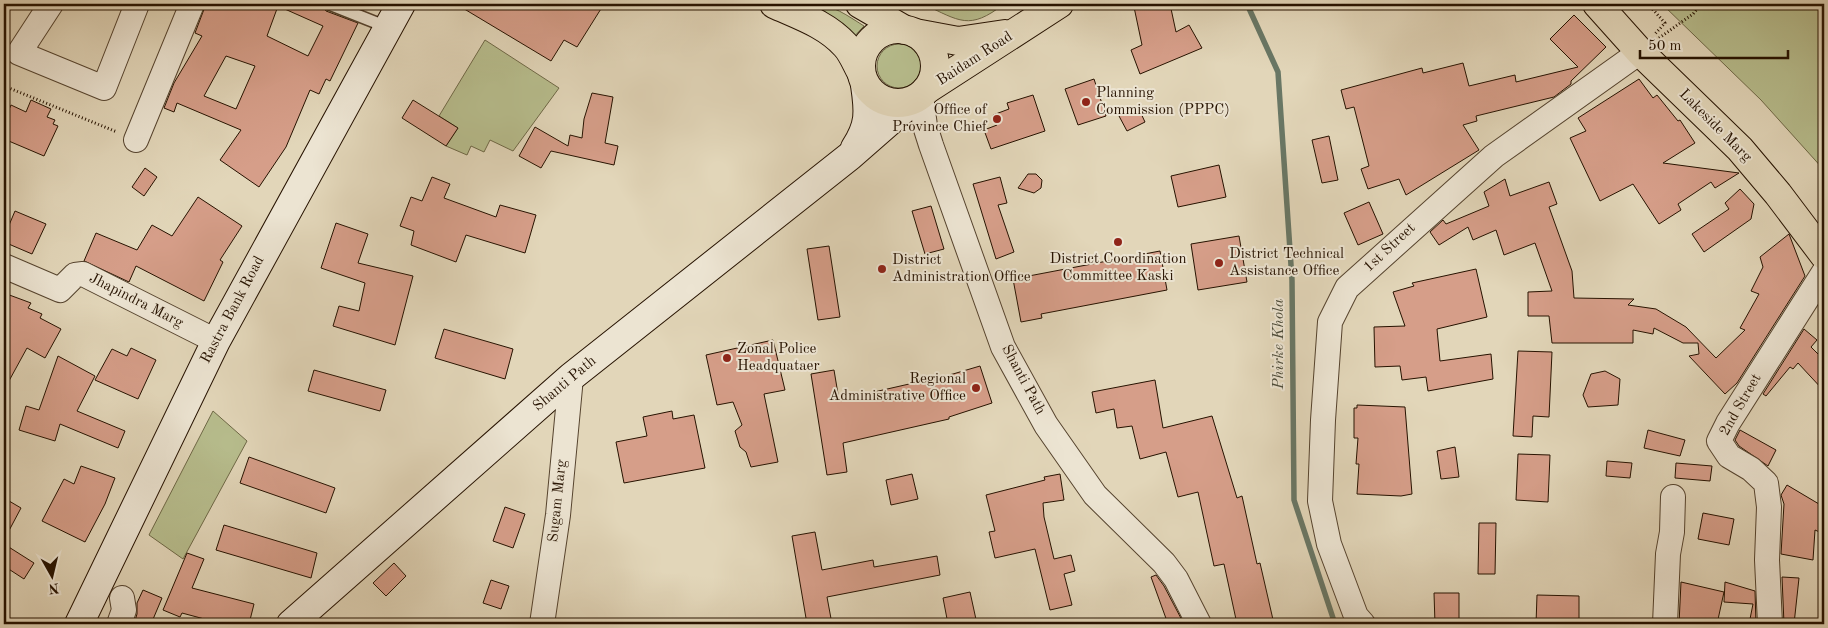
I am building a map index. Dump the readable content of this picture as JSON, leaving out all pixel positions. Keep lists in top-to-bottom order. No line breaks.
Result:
{"streets":{"main road":["Baidam Road","Lakeside Marg","Rastra Bank Road","Shanti Path"],"street":["1st Street","Jhapindra Marg","2nd Street","Sugam Marg"]},"crossings":[["Baidam Road","Shanti Path"],["Lakeside Marg","1st Street"],["Jhapindra Marg","Rastra Bank Road"],["Shanti Path","Sugam Marg"]],"water":["Phirke Khola"],"places":["Planning Commission (PPPC)","Office of Province Chief","District Coordination Committee Kaski","District Technical Assistance Office","District Administration Office","Zonal Police Headquataer","Regional Administrative Office"],"scale_bar":"50 m","north":"bottom"}
